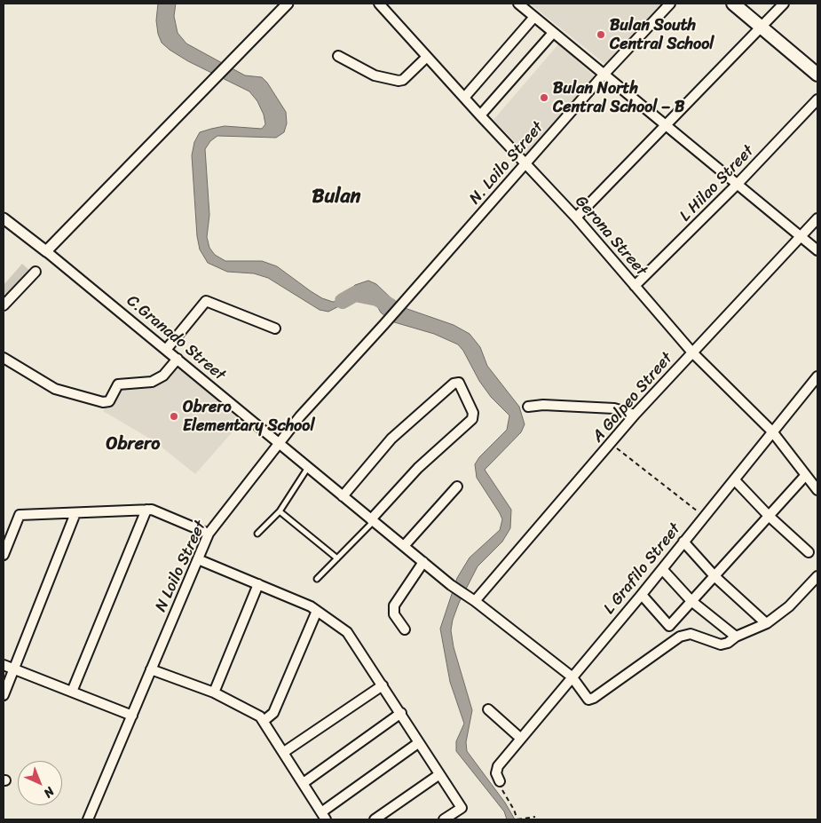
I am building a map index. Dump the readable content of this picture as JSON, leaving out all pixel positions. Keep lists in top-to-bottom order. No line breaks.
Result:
{"streets":{"street":["N. Loilo Street","L Hilao Street","Gerona Street","C.Granado Street","A Golpeo Street","N Loilo Street","L Grafilo Street"]},"crossings":[["N. Loilo Street","Gerona Street"],["N. Loilo Street","N Loilo Street"],["L Hilao Street","Gerona Street"],["Gerona Street","A Golpeo Street"],["Gerona Street","L Grafilo Street"],["C.Granado Street","A Golpeo Street"],["C.Granado Street","N Loilo Street"],["C.Granado Street","L Grafilo Street"]],"districts":["Bulan","Obrero"],"places":["Bulan South Central School","Bulan North Central School – B","Obrero Elementary School"],"north":"bottom right"}
